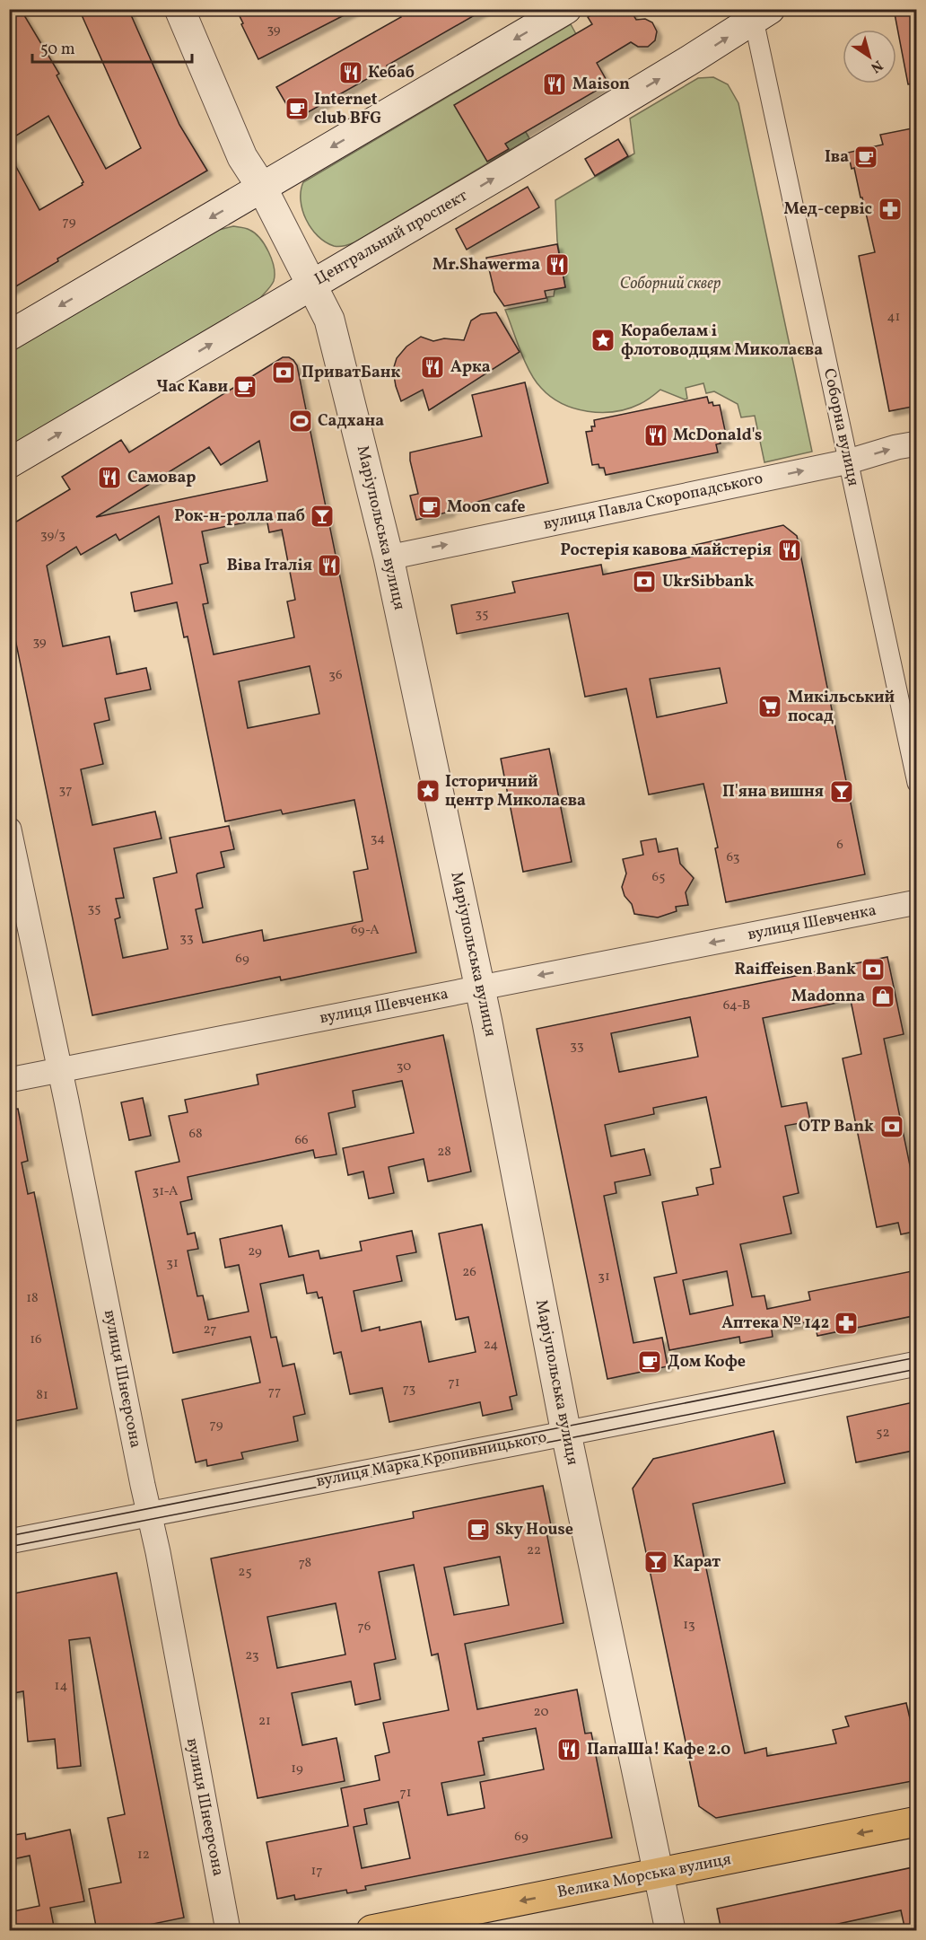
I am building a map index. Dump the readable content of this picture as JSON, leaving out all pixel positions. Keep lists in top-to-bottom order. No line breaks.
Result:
{"streets":{"main road":["Велика Морська вулиця"],"street":["Центральний проспект","Соборна вулиця","вулиця Павла Скоропадського","Маріупольська вулиця","вулиця Шевченка","вулиця Шнеєрсона","вулиця Марка Кропивницького"]},"crossings":[["Центральний проспект","Соборна вулиця"],["Центральний проспект","Маріупольська вулиця"],["Соборна вулиця","вулиця Павла Скоропадського"],["вулиця Павла Скоропадського","Маріупольська вулиця"],["Маріупольська вулиця","вулиця Шевченка"],["Маріупольська вулиця","вулиця Марка Кропивницького"],["Маріупольська вулиця","Велика Морська вулиця"],["вулиця Шевченка","вулиця Шнеєрсона"],["вулиця Шнеєрсона","вулиця Марка Кропивницького"]],"one_way":["вулиця Павла Скоропадського","вулиця Шевченка","Велика Морська вулиця"],"parks":["Соборний сквер"],"places":{"restaurant":["Кебаб","Maison","Mr.Shawerma","Арка","McDonald's","Самовар","Ростерія кавова майстерія","Віва Італія","ПапаШа! Кафе 2.0"],"cafe":["Internet club BFG","Іва","Час Кави","Moon cafe","Дом Кофе","Sky House"],"pharmacy":["Мед-сервіс","Аптека № 142"],"place":["Корабелам і флотоводцям Миколаєва","Історичний центр Миколаєва"],"bank":["ПриватБанк","UkrSibbank","Raiffeisen Bank","OTP Bank"],"sports":["Садхана"],"bar":["Рок-н-ролла паб","П'яна вишня","Карат"],"supermarket":["Микільський посад"],"shop":["Madonna"]},"house_numbers":["39","79","41","39/3","35","39","36","37","34","6","63","65","35","69-А","33","69","64-В","33","30","68","66","28","31-А","29","31","26","31","18","27","16","24","71","73","77","81","79","52","22","78","25","13","76","23","14","20","21","19","71","69","12","17"],"scale_bar":"50 m","north":"bottom right"}
